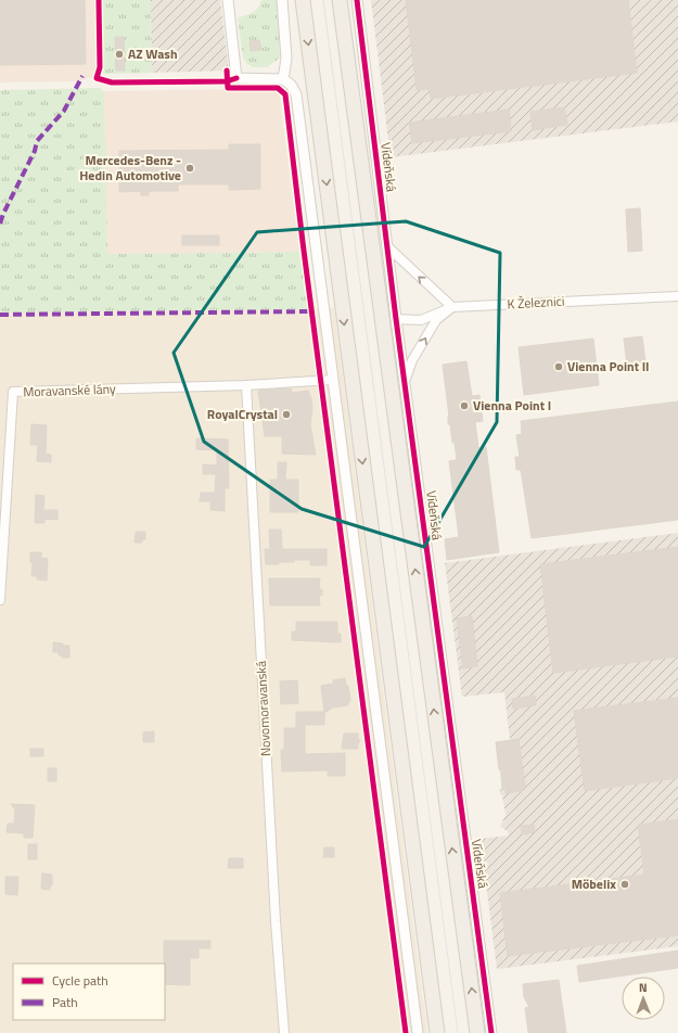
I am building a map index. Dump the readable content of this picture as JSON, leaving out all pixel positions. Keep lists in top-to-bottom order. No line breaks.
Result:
{"streets":{"highway":["Vídeňská"],"street":["K Železnici","Moravanské lány","Novomoravanská"]},"crossings":[["Vídeňská","K Železnici"],["Moravanské lány","Novomoravanská"]],"places":["AZ Wash","Mercedes-Benz - Hedin Automotive","Vienna Point II","Vienna Point I","RoyalCrystal","Möbelix"],"legend":["Cycle path","Path"],"north":"top"}
